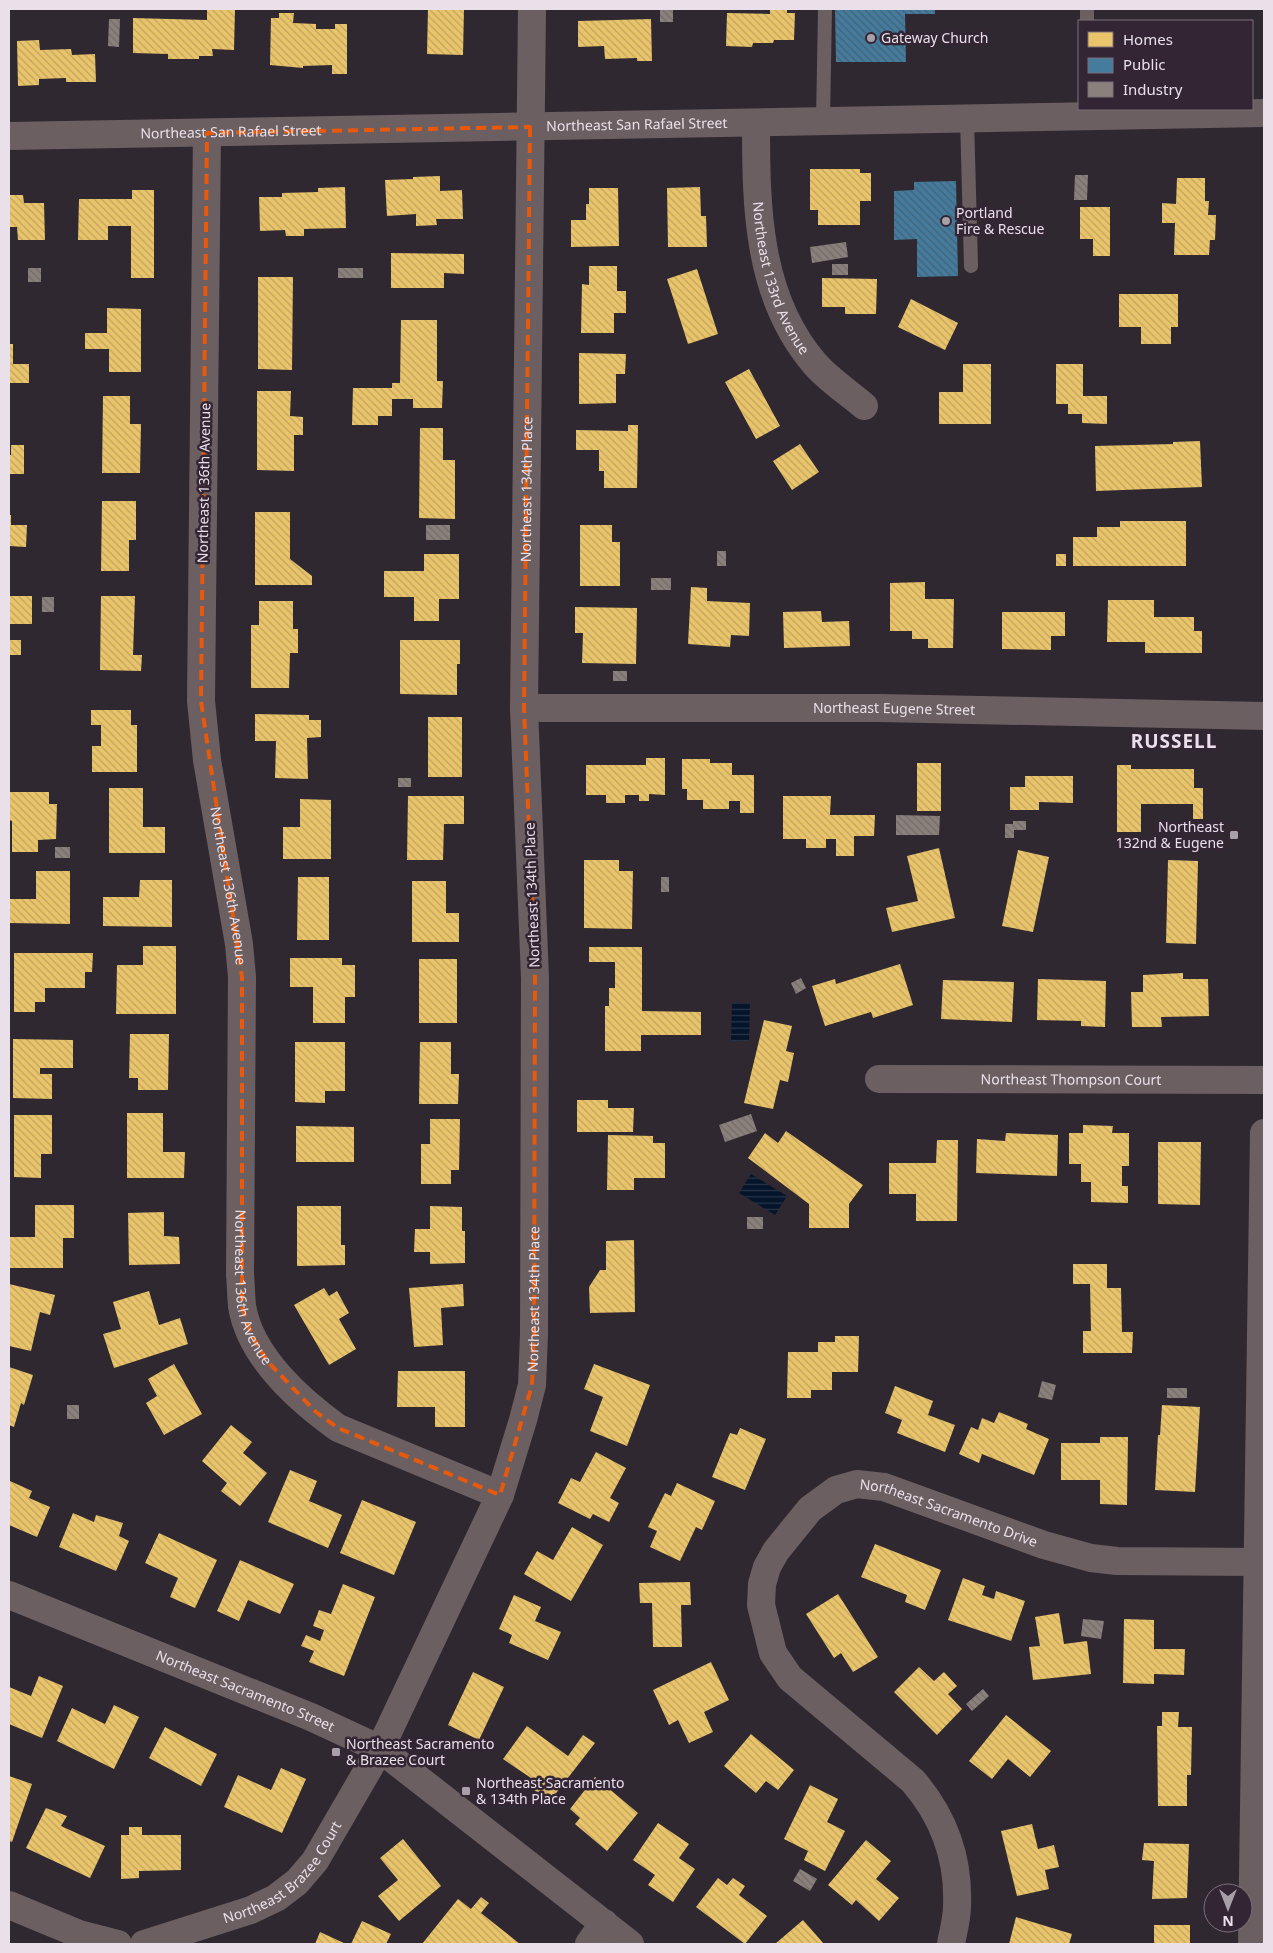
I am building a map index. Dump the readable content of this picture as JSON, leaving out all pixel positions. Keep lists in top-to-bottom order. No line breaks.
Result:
{"streets":{"street":["Northeast San Rafael Street","Northeast 133rd Avenue","Northeast 136th Avenue","Northeast 134th Place","Northeast Eugene Street","Northeast Thompson Court","Northeast Sacramento Drive","Northeast Sacramento Street","Northeast Brazee Court"]},"crossings":[["Northeast San Rafael Street","Northeast 133rd Avenue"],["Northeast San Rafael Street","Northeast 136th Avenue"],["Northeast San Rafael Street","Northeast 134th Place"],["Northeast 136th Avenue","Northeast 134th Place"],["Northeast 134th Place","Northeast Eugene Street"],["Northeast 134th Place","Northeast Sacramento Street"],["Northeast 134th Place","Northeast Brazee Court"],["Northeast Sacramento Street","Northeast Brazee Court"]],"districts":["RUSSELL"],"places":{"other":["Gateway Church","Portland Fire & Rescue"],"transit":["Northeast 132nd & Eugene","Northeast Sacramento & Brazee Court","Northeast Sacramento & 134th Place"]},"legend":["Homes","Public","Industry"],"north":"bottom"}
